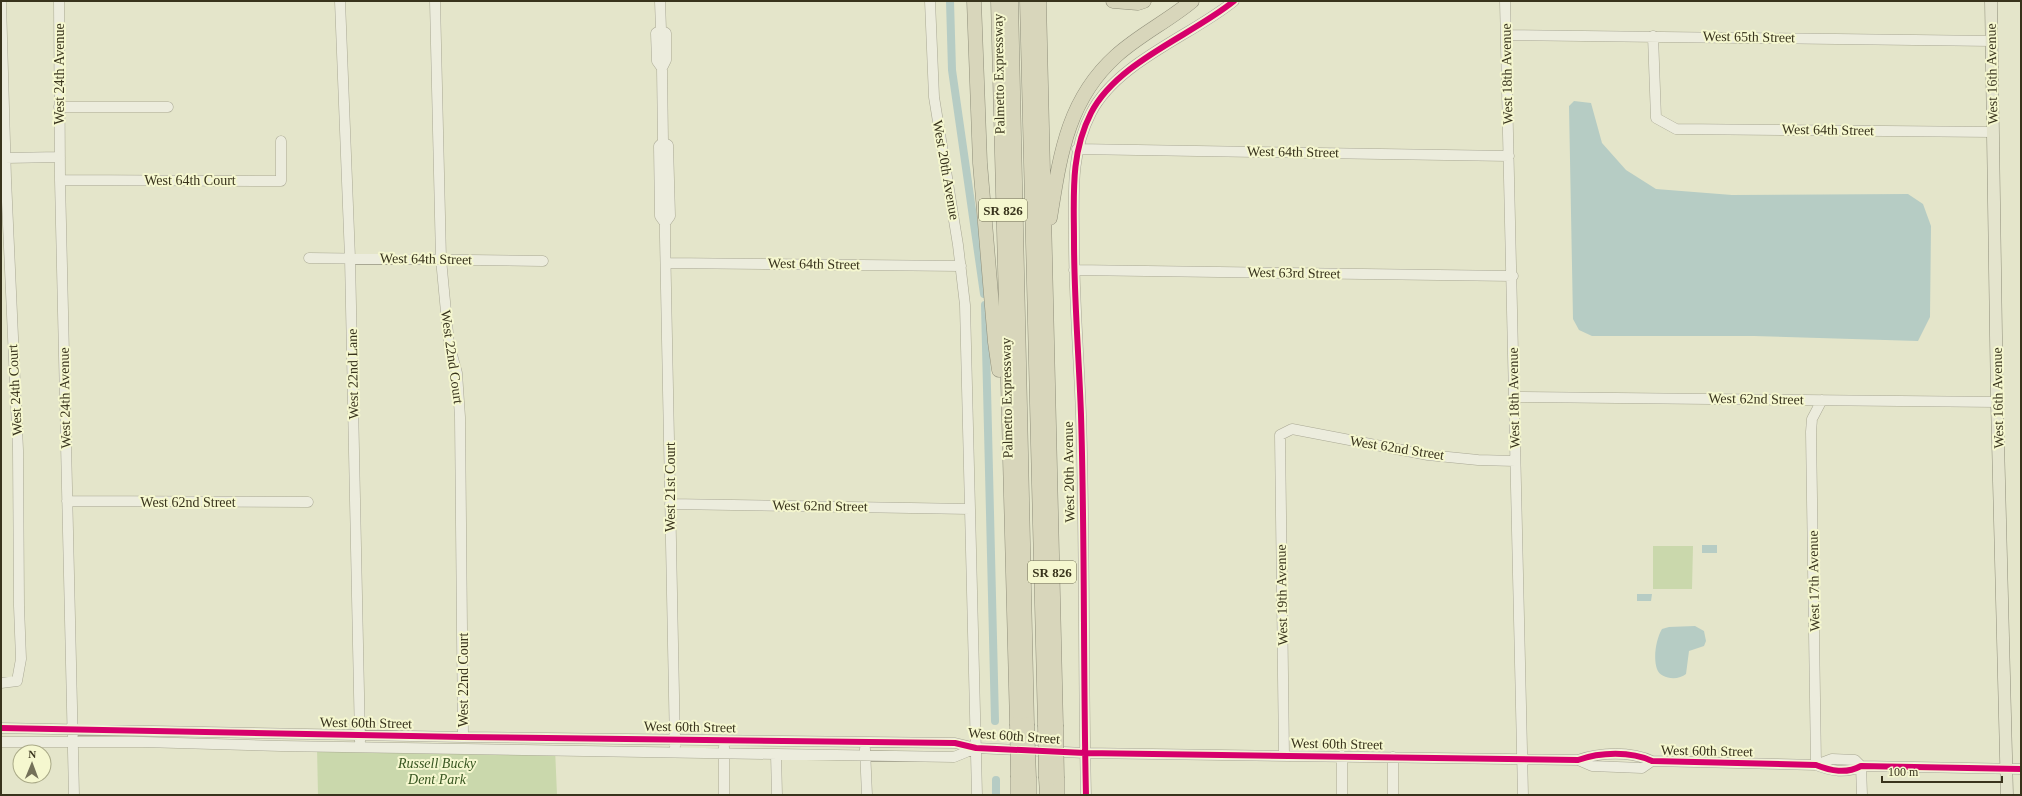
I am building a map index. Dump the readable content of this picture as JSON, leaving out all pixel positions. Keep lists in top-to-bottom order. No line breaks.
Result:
{"streets":{"highway":["Palmetto Expressway","SR 826"],"main road":["West 16th Avenue"],"street":["West 65th Street","West 24th Avenue","West 18th Avenue","West 64th Street","West 20th Avenue","West 64th Court","West 63rd Street","West 22nd Court","West 22nd Lane","West 24th Court","West 62nd Street","West 21st Court","West 17th Avenue","West 19th Avenue","West 60th Street"]},"crossings":[["West 65th Street","West 18th Avenue"],["West 65th Street","West 16th Avenue"],["West 65th Street","West 64th Street"],["West 24th Avenue","West 64th Court"],["West 24th Avenue","West 62nd Street"],["West 24th Avenue","West 60th Street"],["West 18th Avenue","West 64th Street"],["West 18th Avenue","West 63rd Street"],["West 18th Avenue","West 62nd Street"],["West 18th Avenue","West 60th Street"],["West 16th Avenue","West 64th Street"],["West 16th Avenue","West 62nd Street"],["West 16th Avenue","West 60th Street"],["West 64th Street","West 20th Avenue"],["West 64th Street","West 22nd Court"],["West 64th Street","West 22nd Lane"],["West 64th Street","West 21st Court"],["West 20th Avenue","West 63rd Street"],["West 20th Avenue","West 62nd Street"],["West 20th Avenue","West 60th Street"],["West 22nd Court","West 60th Street"],["West 22nd Lane","West 60th Street"],["West 62nd Street","West 21st Court"],["West 62nd Street","West 17th Avenue"],["West 62nd Street","West 19th Avenue"],["West 21st Court","West 60th Street"],["West 17th Avenue","West 60th Street"],["West 19th Avenue","West 60th Street"]],"parks":["Russell Bucky Dent Park"],"scale_bar":"100 m","north":"top"}
